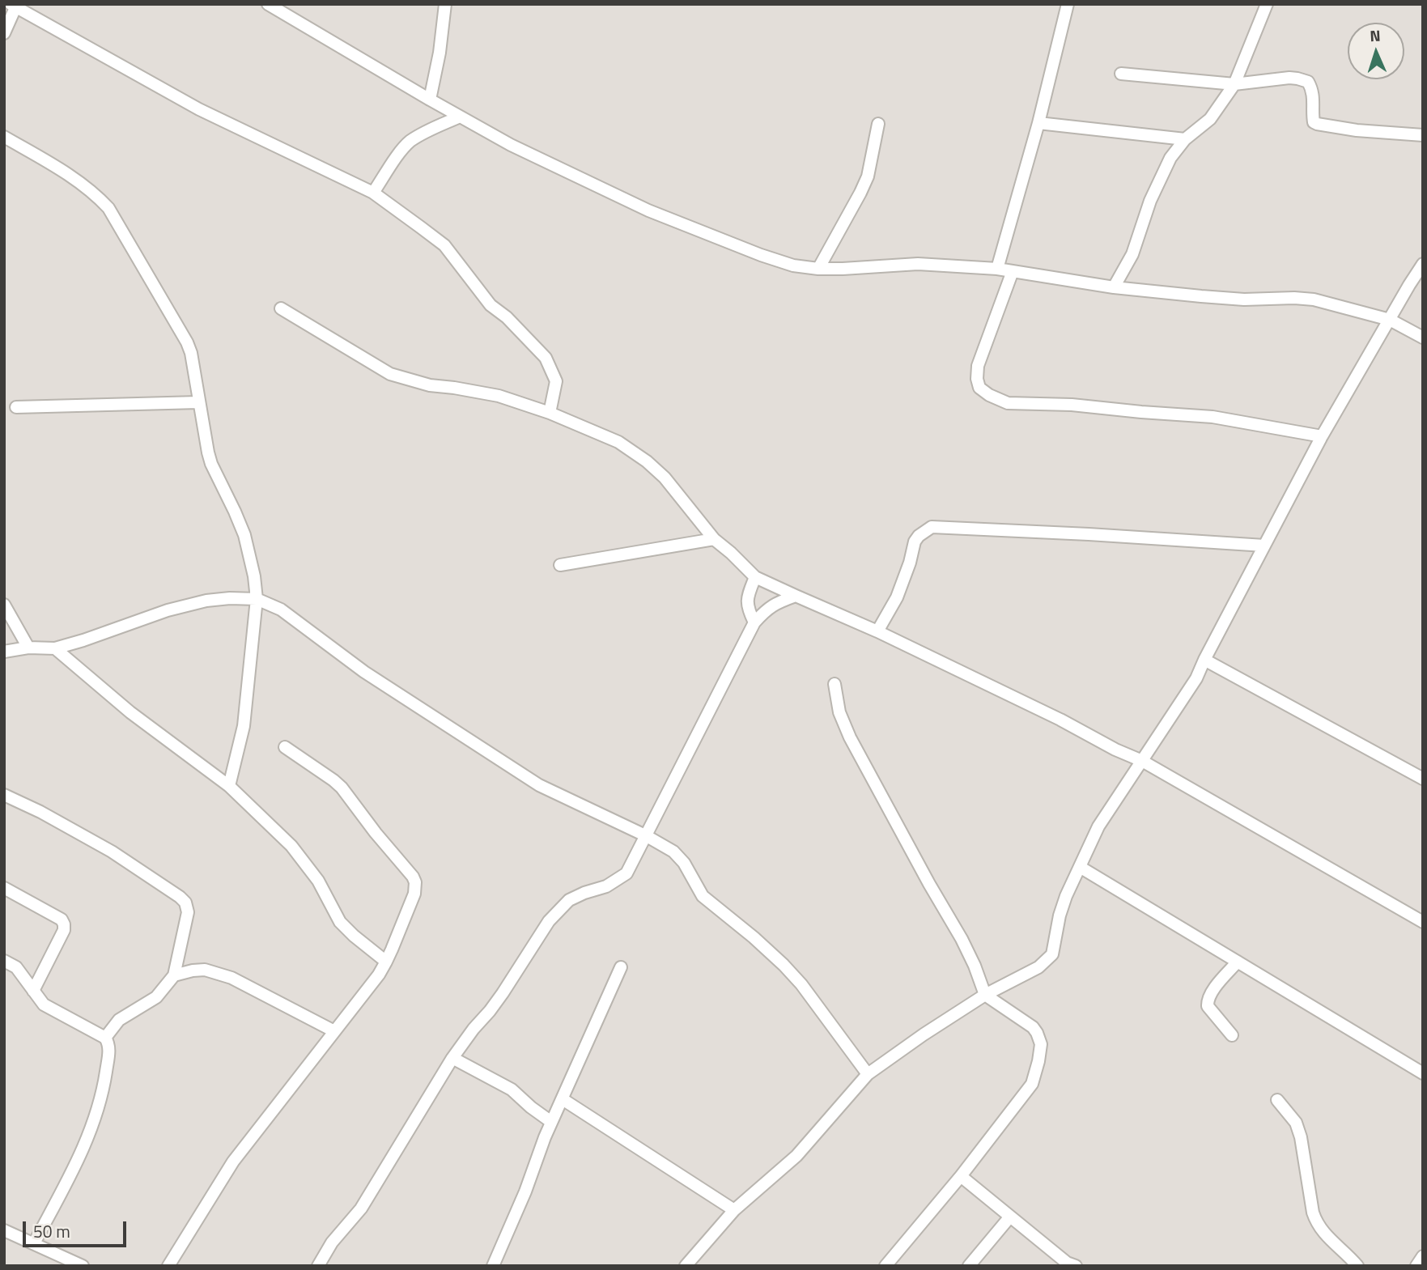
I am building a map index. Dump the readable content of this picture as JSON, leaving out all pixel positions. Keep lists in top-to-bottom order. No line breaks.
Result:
{"scale_bar":"50 m","north":"top"}
